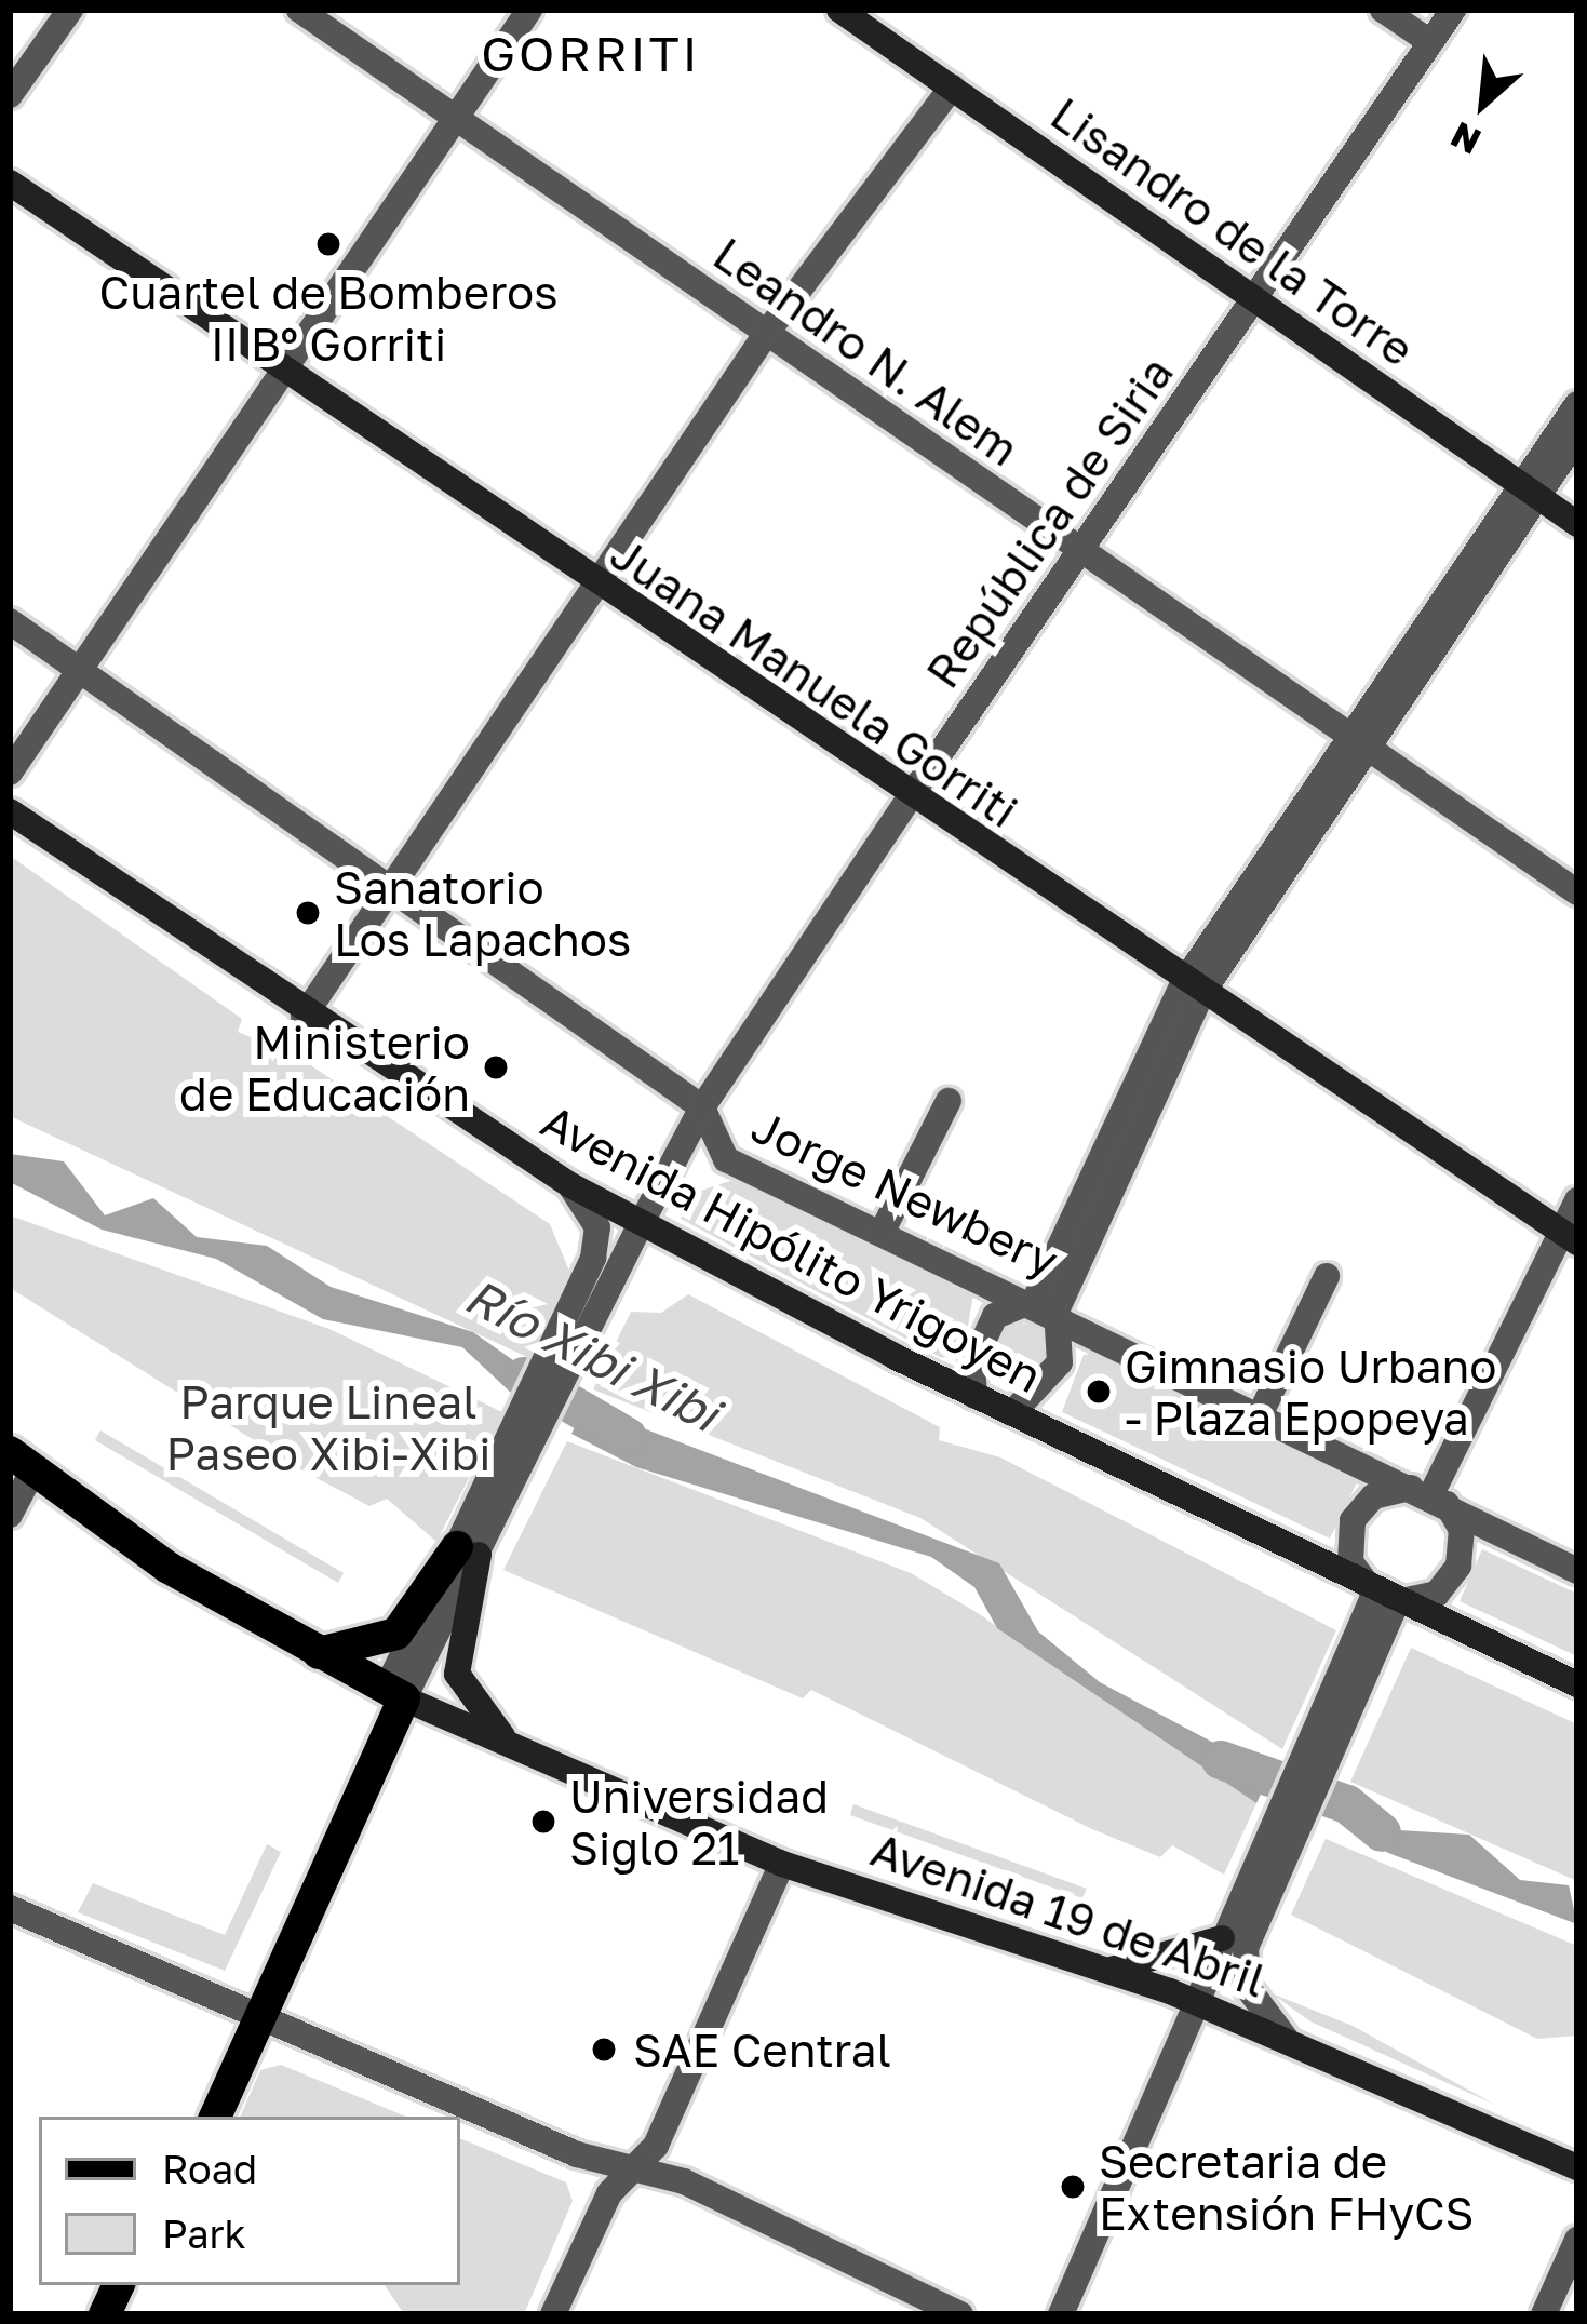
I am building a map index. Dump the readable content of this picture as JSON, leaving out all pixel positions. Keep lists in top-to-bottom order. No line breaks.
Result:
{"streets":{"main road":["Lisandro de la Torre","Juana Manuela Gorriti","Avenida Hipólito Yrigoyen","Avenida 19 de Abril"],"street":["Leandro N. Alem","República de Siria","Jorge Newbery"]},"crossings":[["Lisandro de la Torre","República de Siria"],["Leandro N. Alem","República de Siria"],["República de Siria","Juana Manuela Gorriti"],["República de Siria","Jorge Newbery"],["República de Siria","Avenida Hipólito Yrigoyen"],["República de Siria","Avenida 19 de Abril"],["Jorge Newbery","Avenida Hipólito Yrigoyen"]],"districts":["GORRITI"],"water":["Río Xibi Xibi"],"parks":["Parque Lineal Paseo Xibi-Xibi"],"places":["Cuartel de Bomberos II Bº Gorriti","Sanatorio Los Lapachos","Ministerio de Educación","Gimnasio Urbano - Plaza Epopeya","Universidad Siglo 21","SAE Central","Secretaria de Extensión FHyCS"],"legend":["Road","Park"],"north":"bottom left"}
